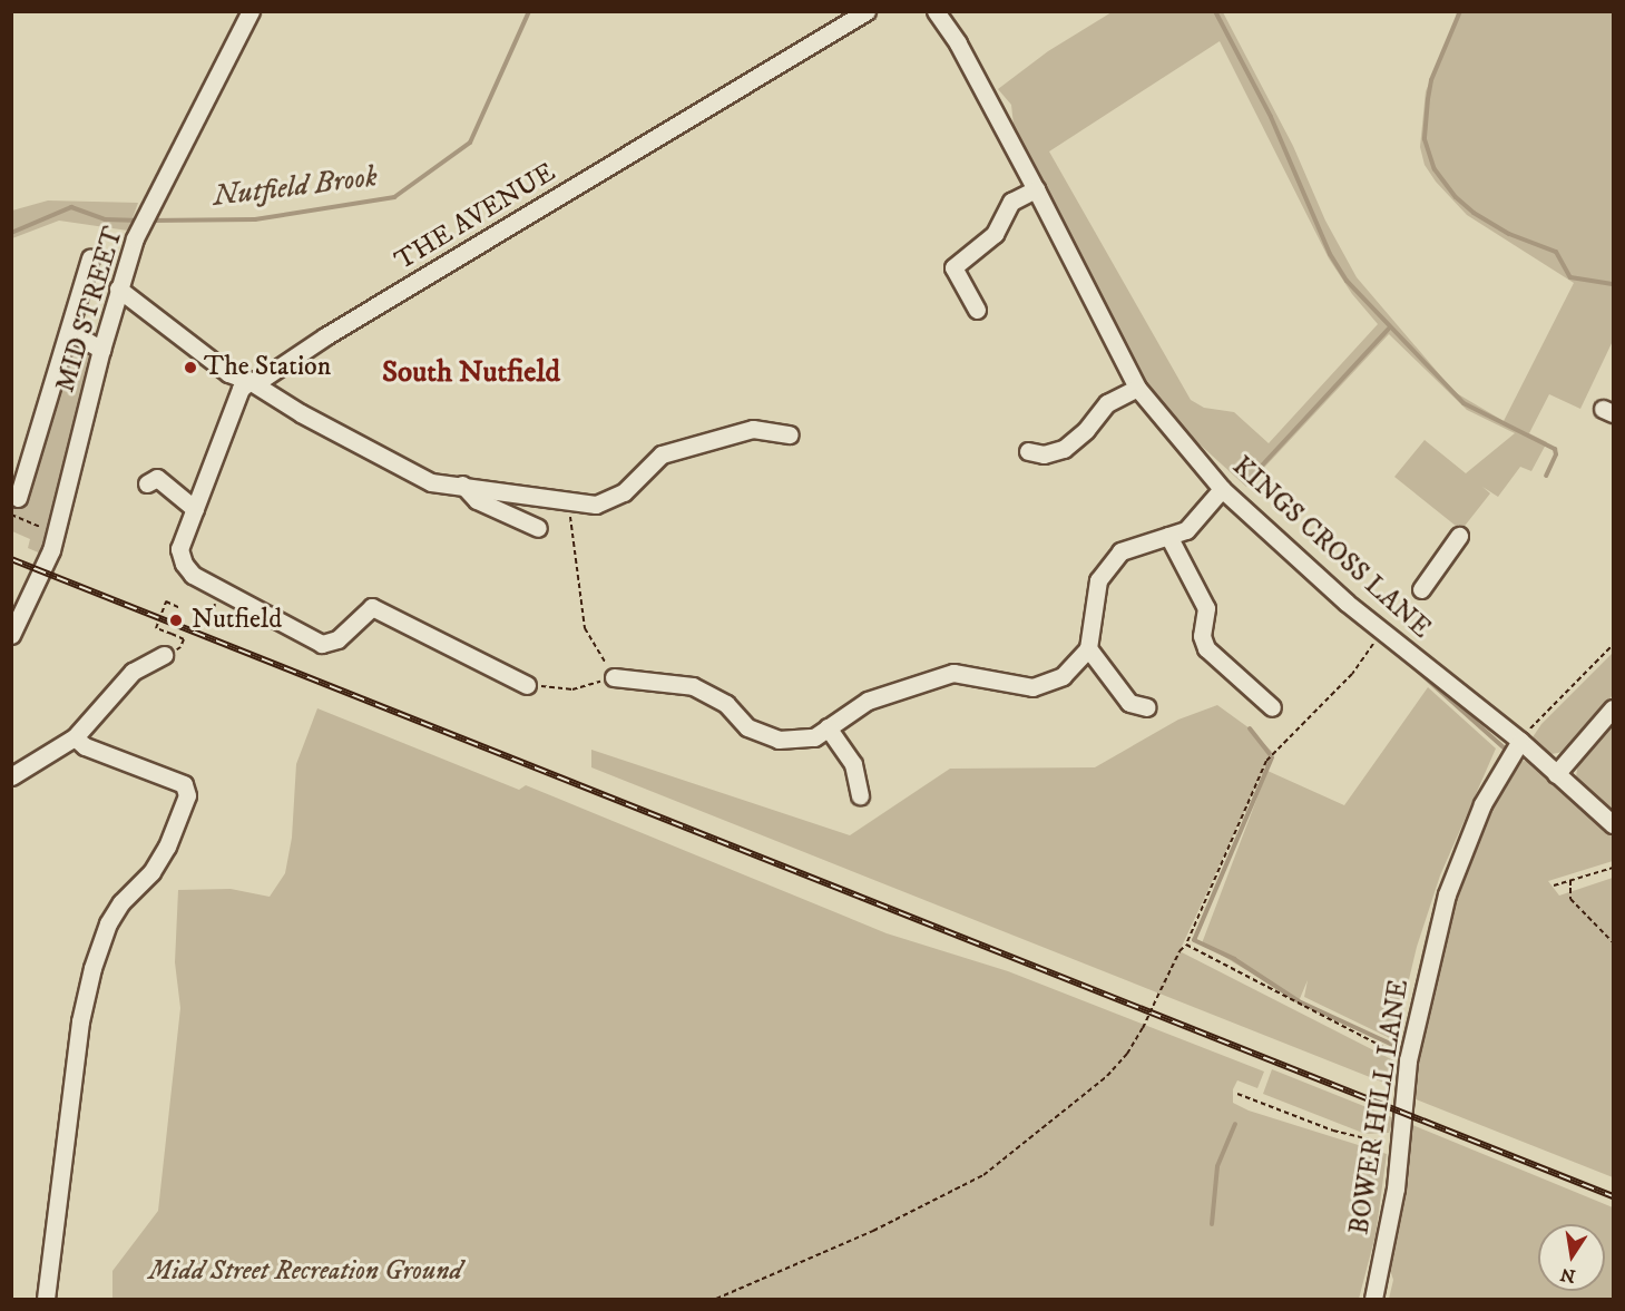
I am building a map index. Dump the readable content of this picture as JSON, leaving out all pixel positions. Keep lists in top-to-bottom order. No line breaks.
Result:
{"streets":{"street":["THE AVENUE","MID STREET","KINGS CROSS LANE","BOWER HILL LANE"]},"crossings":[["KINGS CROSS LANE","BOWER HILL LANE"]],"districts":["South Nutfield"],"water":["Nutfield Brook"],"parks":["Midd Street Recreation Ground"],"places":["The Station","Nutfield"],"north":"bottom"}
